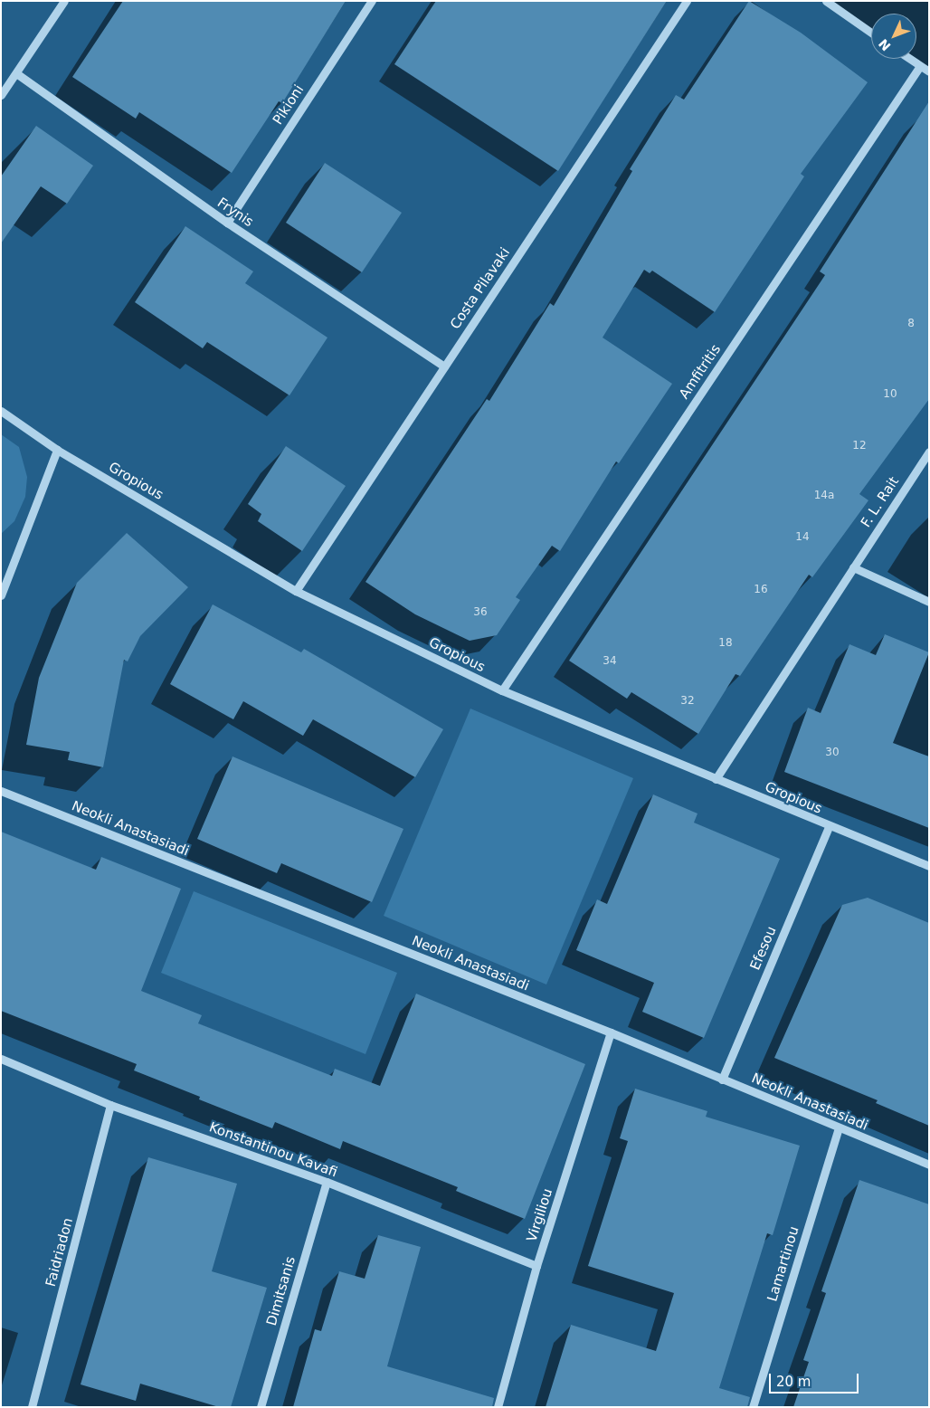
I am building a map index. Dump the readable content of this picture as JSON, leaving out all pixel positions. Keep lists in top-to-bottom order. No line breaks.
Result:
{"streets":{"street":["Pikioni","Frynis","Costa Pilavaki","Amfitritis","Gropious","F. L. Rait","Neokli Anastasiadi","Efesou","Konstantinou Kavafi","Virgiliou","Faidriadon","Lamartinou","Dimitsanis"]},"crossings":[["Pikioni","Frynis"],["Frynis","Costa Pilavaki"],["Costa Pilavaki","Gropious"],["Amfitritis","Gropious"],["Gropious","F. L. Rait"],["Gropious","Efesou"],["Neokli Anastasiadi","Efesou"],["Neokli Anastasiadi","Virgiliou"],["Neokli Anastasiadi","Lamartinou"],["Konstantinou Kavafi","Virgiliou"],["Konstantinou Kavafi","Faidriadon"],["Konstantinou Kavafi","Dimitsanis"]],"house_numbers":["8","10","12","14a","14","16","36","18","34","32","30"],"scale_bar":"20 m","north":"bottom left"}
